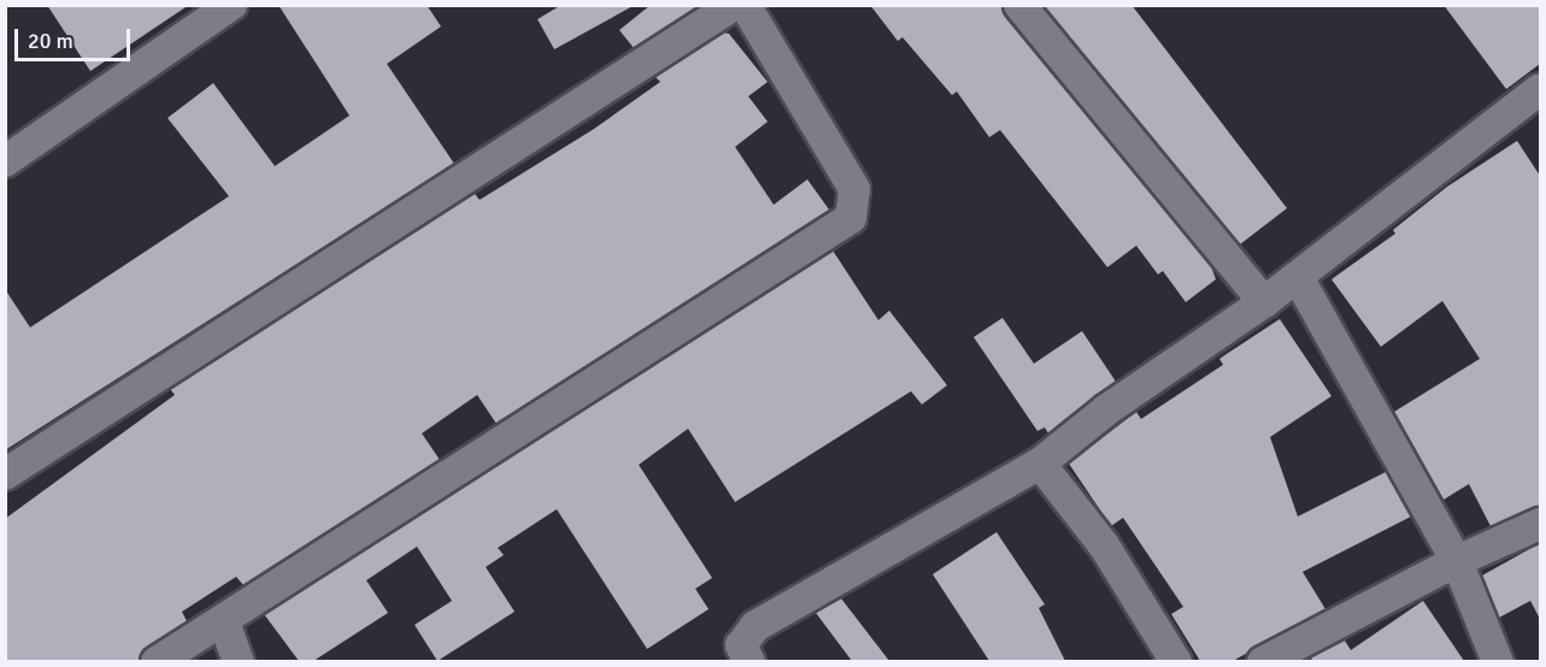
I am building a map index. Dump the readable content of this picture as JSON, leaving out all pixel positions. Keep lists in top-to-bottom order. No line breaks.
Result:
{"scale_bar":"20 m"}
